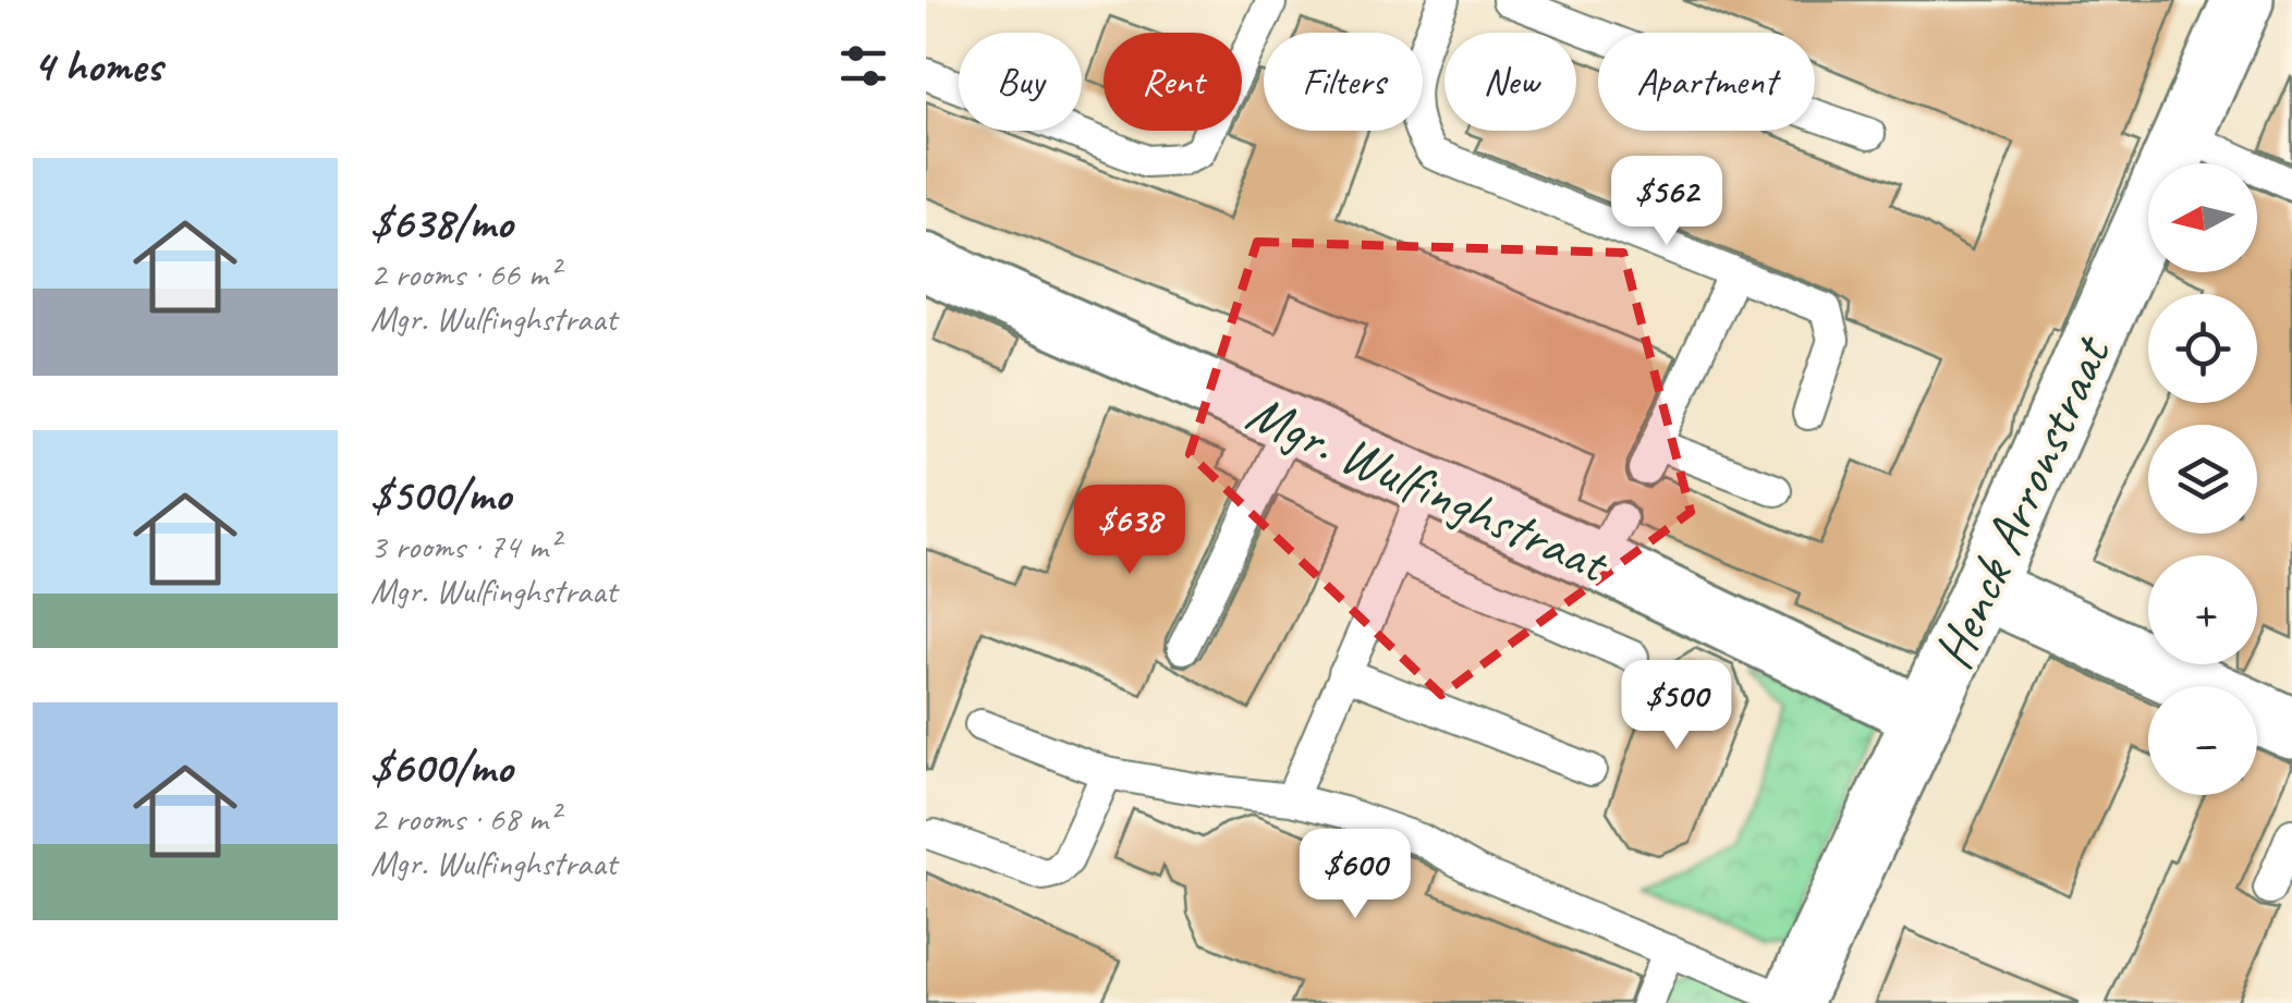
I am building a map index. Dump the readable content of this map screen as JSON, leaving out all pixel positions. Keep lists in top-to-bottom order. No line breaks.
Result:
{"streets":{"main road":["Henck Arronstraat"],"street":["Mgr. Wulfinghstraat"]},"crossings":[["Mgr. Wulfinghstraat","Henck Arronstraat"]],"north":"left","page":{"heading":"4 homes","chip":["Buy","Rent","Filters","New","Apartment"],"list":[{"name":"$638/mo","note":"2 rooms · 66 m² · Mgr. Wulfinghstraat"},{"name":"$500/mo","note":"3 rooms · 74 m² · Mgr. Wulfinghstraat"},{"name":"$600/mo","note":"2 rooms · 68 m² · Mgr. Wulfinghstraat"}],"price":["$562","$638","$500","$600"],"map_buttons":["+","−"]}}
